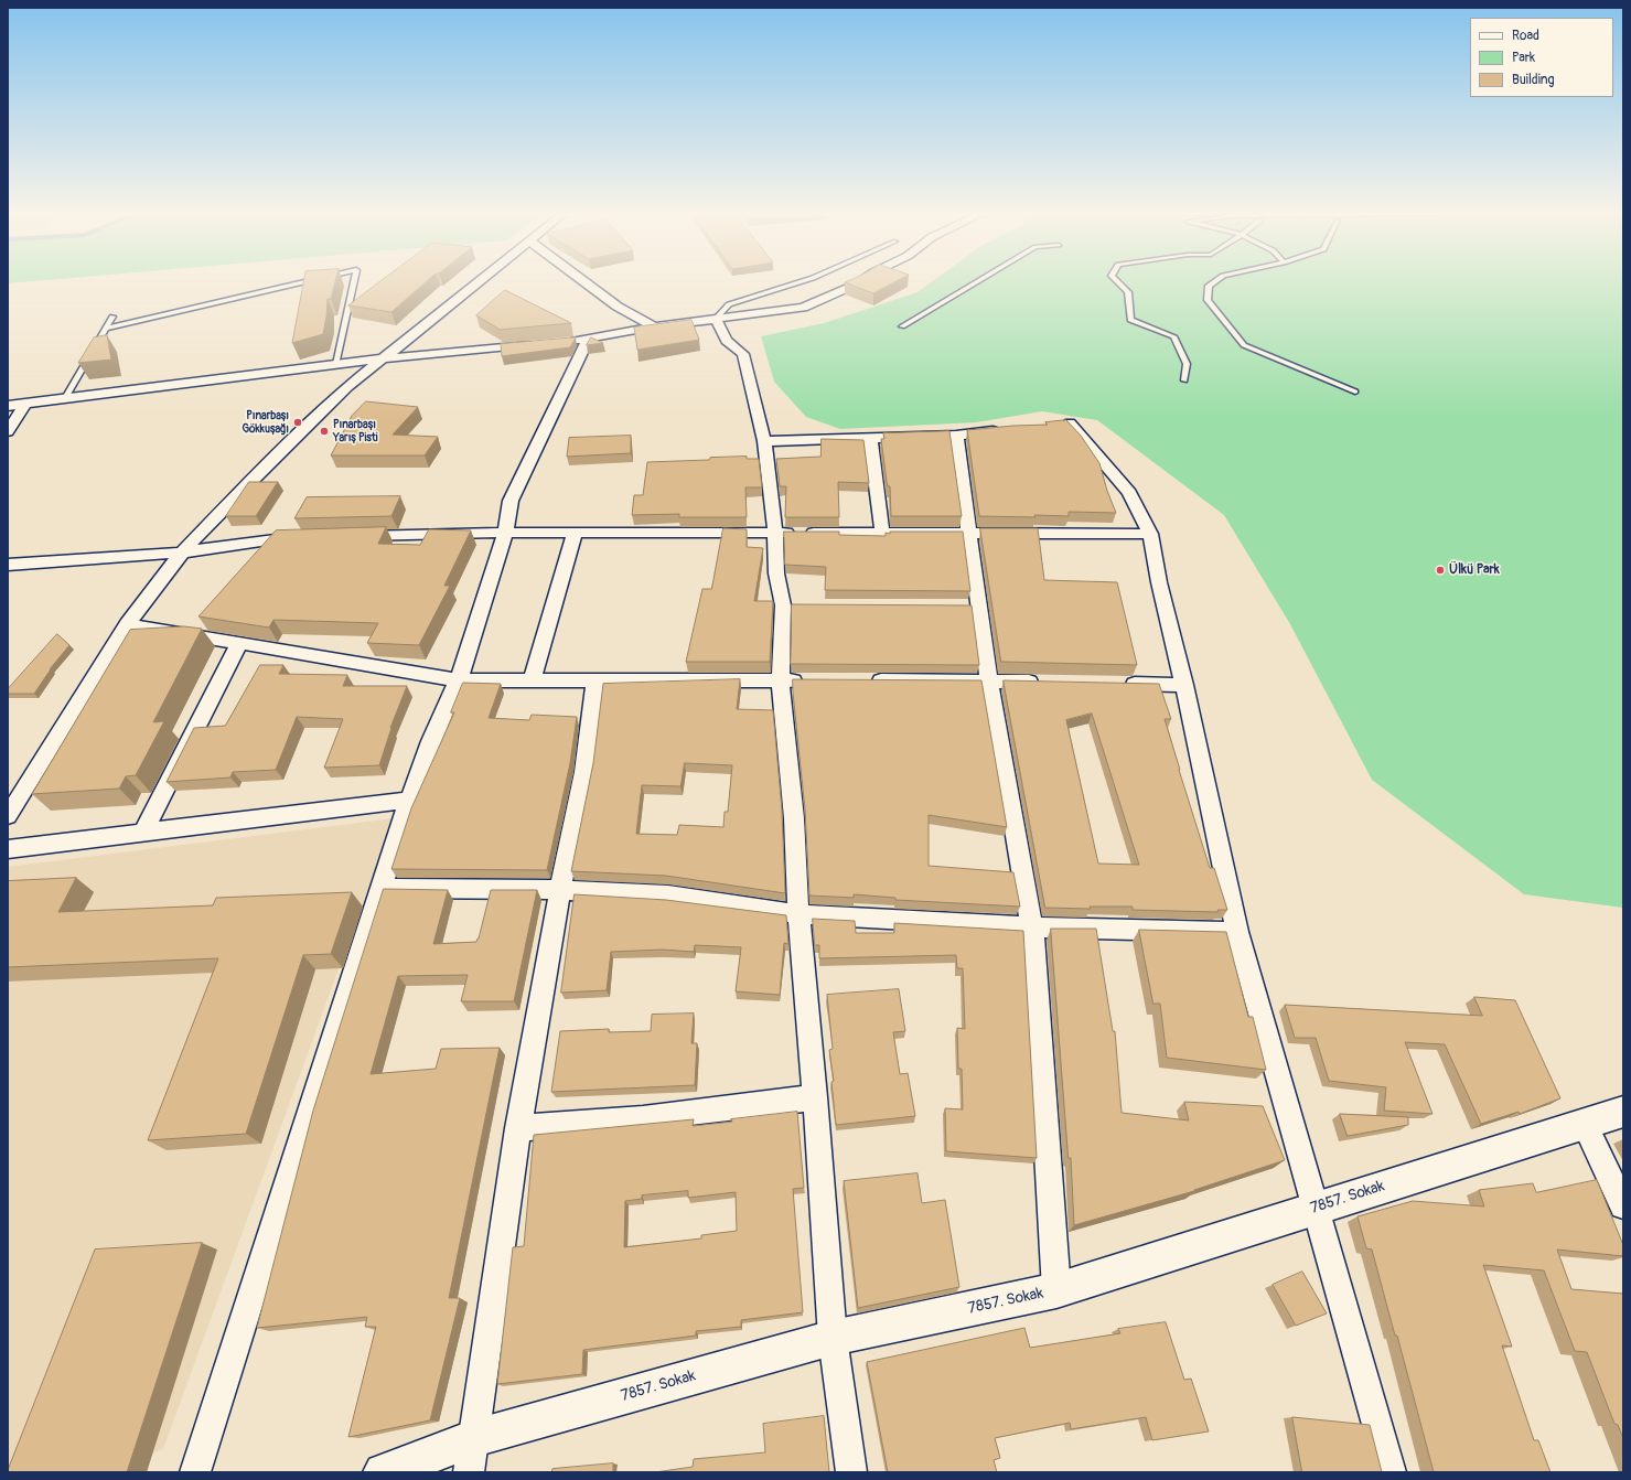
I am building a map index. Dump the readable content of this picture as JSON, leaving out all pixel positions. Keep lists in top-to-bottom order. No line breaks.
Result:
{"streets":{"street":["7857. Sokak"]},"places":["Pınarbaşı Gökkuşağı","Pınarbaşı Yarış Pisti","Ülkü Park"],"legend":["Road","Park","Building"]}
